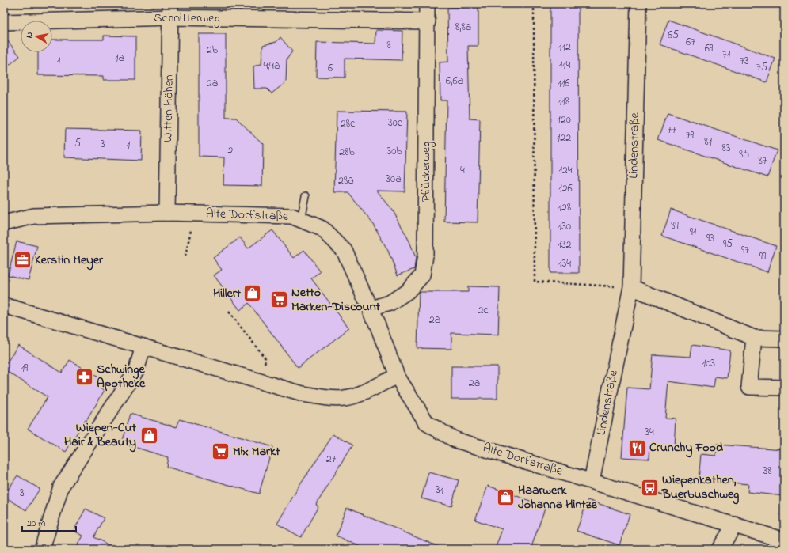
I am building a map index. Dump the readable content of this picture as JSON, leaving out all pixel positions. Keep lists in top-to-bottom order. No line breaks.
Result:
{"streets":{"street":["Schnitterweg","Witten Höhen","Lindenstraße","Pflückerweg","Alte Dorfstraße"]},"crossings":[["Schnitterweg","Witten Höhen"],["Schnitterweg","Pflückerweg"],["Witten Höhen","Alte Dorfstraße"],["Lindenstraße","Alte Dorfstraße"],["Pflückerweg","Alte Dorfstraße"]],"places":{"office":["Kerstin Meyer"],"shop":["Hillert","Wiepen-Cut Hair & Beauty","Haarwerk Johanna Hintze"],"supermarket":["Netto Marken-Discount","Mix Markt"],"pharmacy":["Schwinge Apotheke"],"restaurant":["Crunchy Food"],"bus stop":["Wiepenkathen, Buerbuschweg"]},"house_numbers":["8,8a","65","67","8","112","69","2b","71","1a","1","73","114","4;4a","75","6","6,6a","2a","116","118","120","30c","28c","77","79","122","81","5","3","1","83","2","30b","28b","85","87","4","124","30a","28a","126","128","89","130","91","93","95","132","97","99","134","2c","2a","103","19","2a","34","27","38","31","3"],"scale_bar":"20 m","north":"left"}
